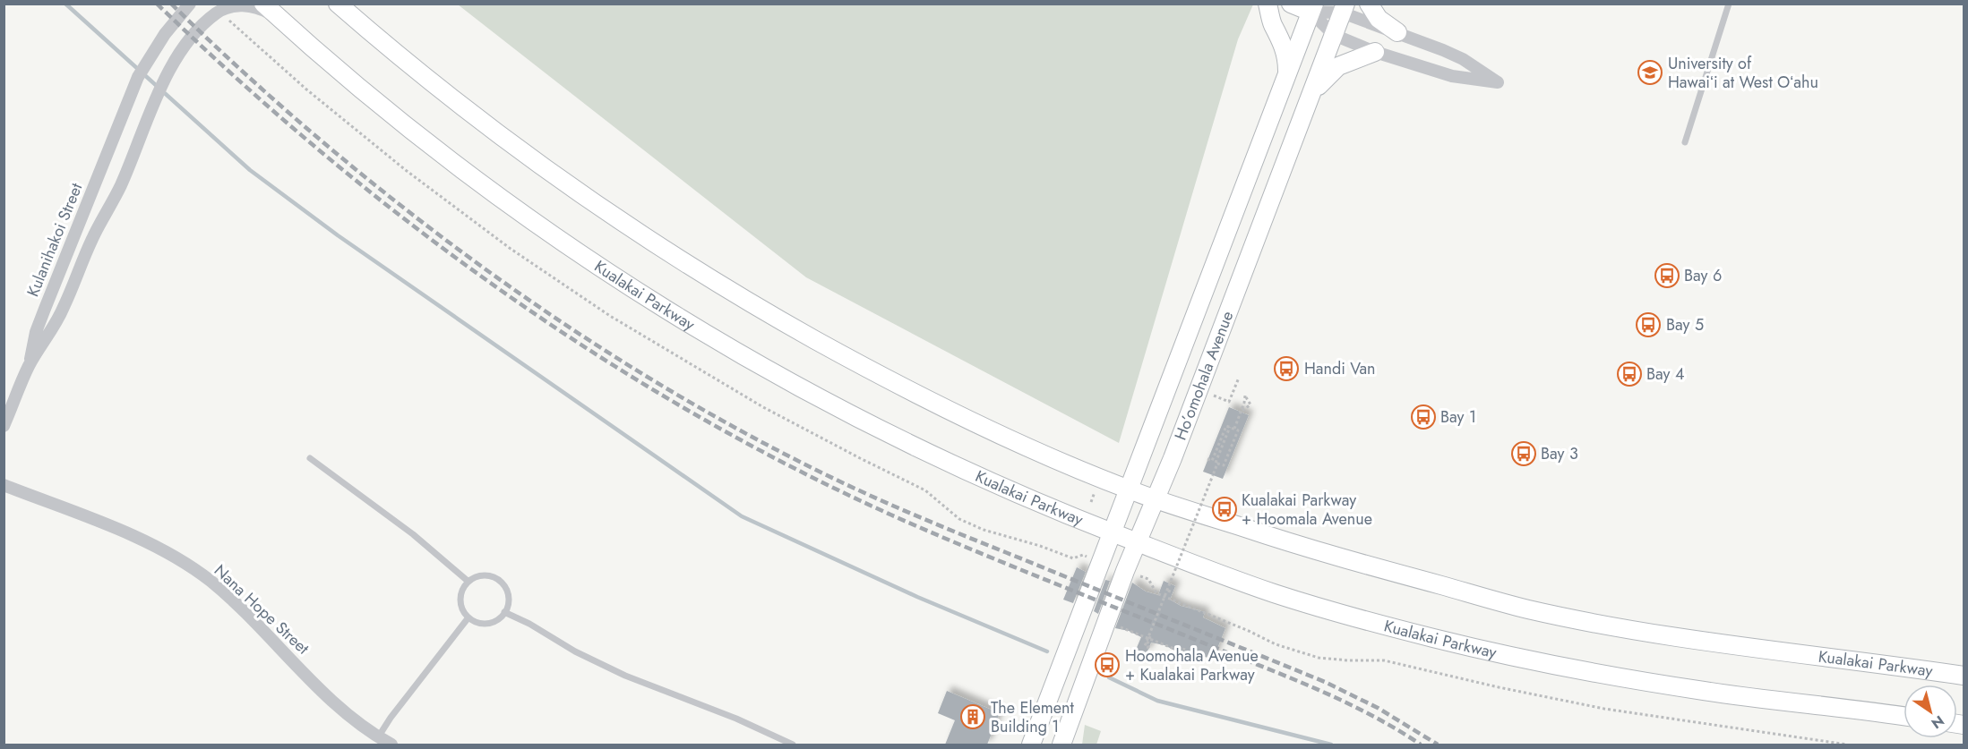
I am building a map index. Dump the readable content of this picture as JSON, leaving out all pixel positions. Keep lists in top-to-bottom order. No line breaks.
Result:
{"streets":{"main road":["Kualakai Parkway","Ho’omohala Avenue"],"street":["Kulanihakoi Street","Nana Hope Street"]},"crossings":[["Kulanihakoi Street","Kualakai Parkway"],["Kualakai Parkway","Ho’omohala Avenue"]],"places":{"school or university":["University of Hawaiʻi at West Oʻahu"],"bus stop":["Bay 6","Bay 5","Handi Van","Bay 4","Bay 1","Bay 3","Kualakai Parkway + Hoomala Avenue","Hoomohala Avenue + Kualakai Parkway"],"building":["The Element Building 1"]},"north":"bottom right"}
